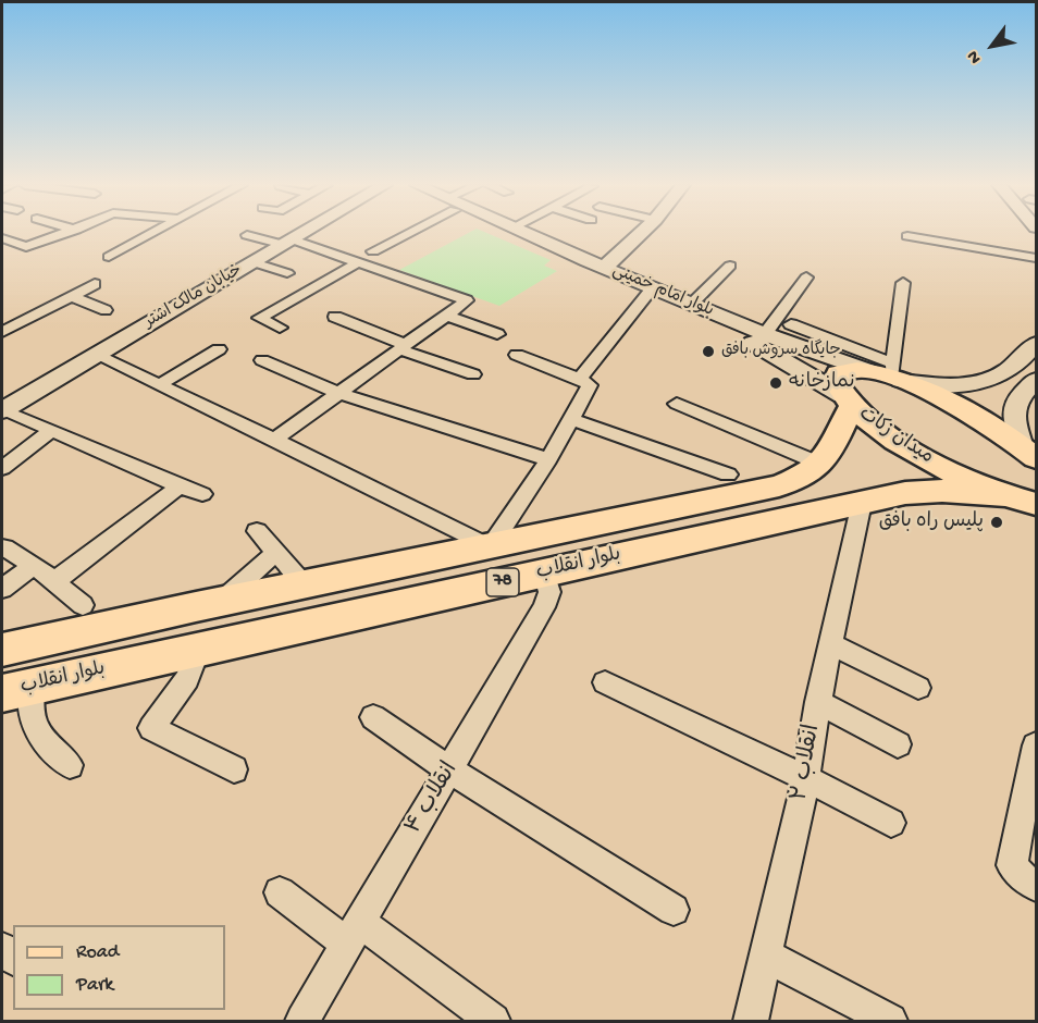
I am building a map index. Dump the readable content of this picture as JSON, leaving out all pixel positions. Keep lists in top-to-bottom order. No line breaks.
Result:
{"streets":{"main road":["بلوار امام خمینی","خیابان مالک اشتر","میدان زکات","بلوار انقلاب","78"],"street":["انقلاب ۲","انقلاب ۴"]},"crossings":[["بلوار امام خمینی","میدان زکات"],["میدان زکات","بلوار انقلاب"],["بلوار انقلاب","انقلاب ۲"],["بلوار انقلاب","انقلاب ۴"]],"places":["جایگاه سروش بافق","نمازخانه","پلیس راه بافق"],"legend":["Road","Park"],"north":"bottom left"}
